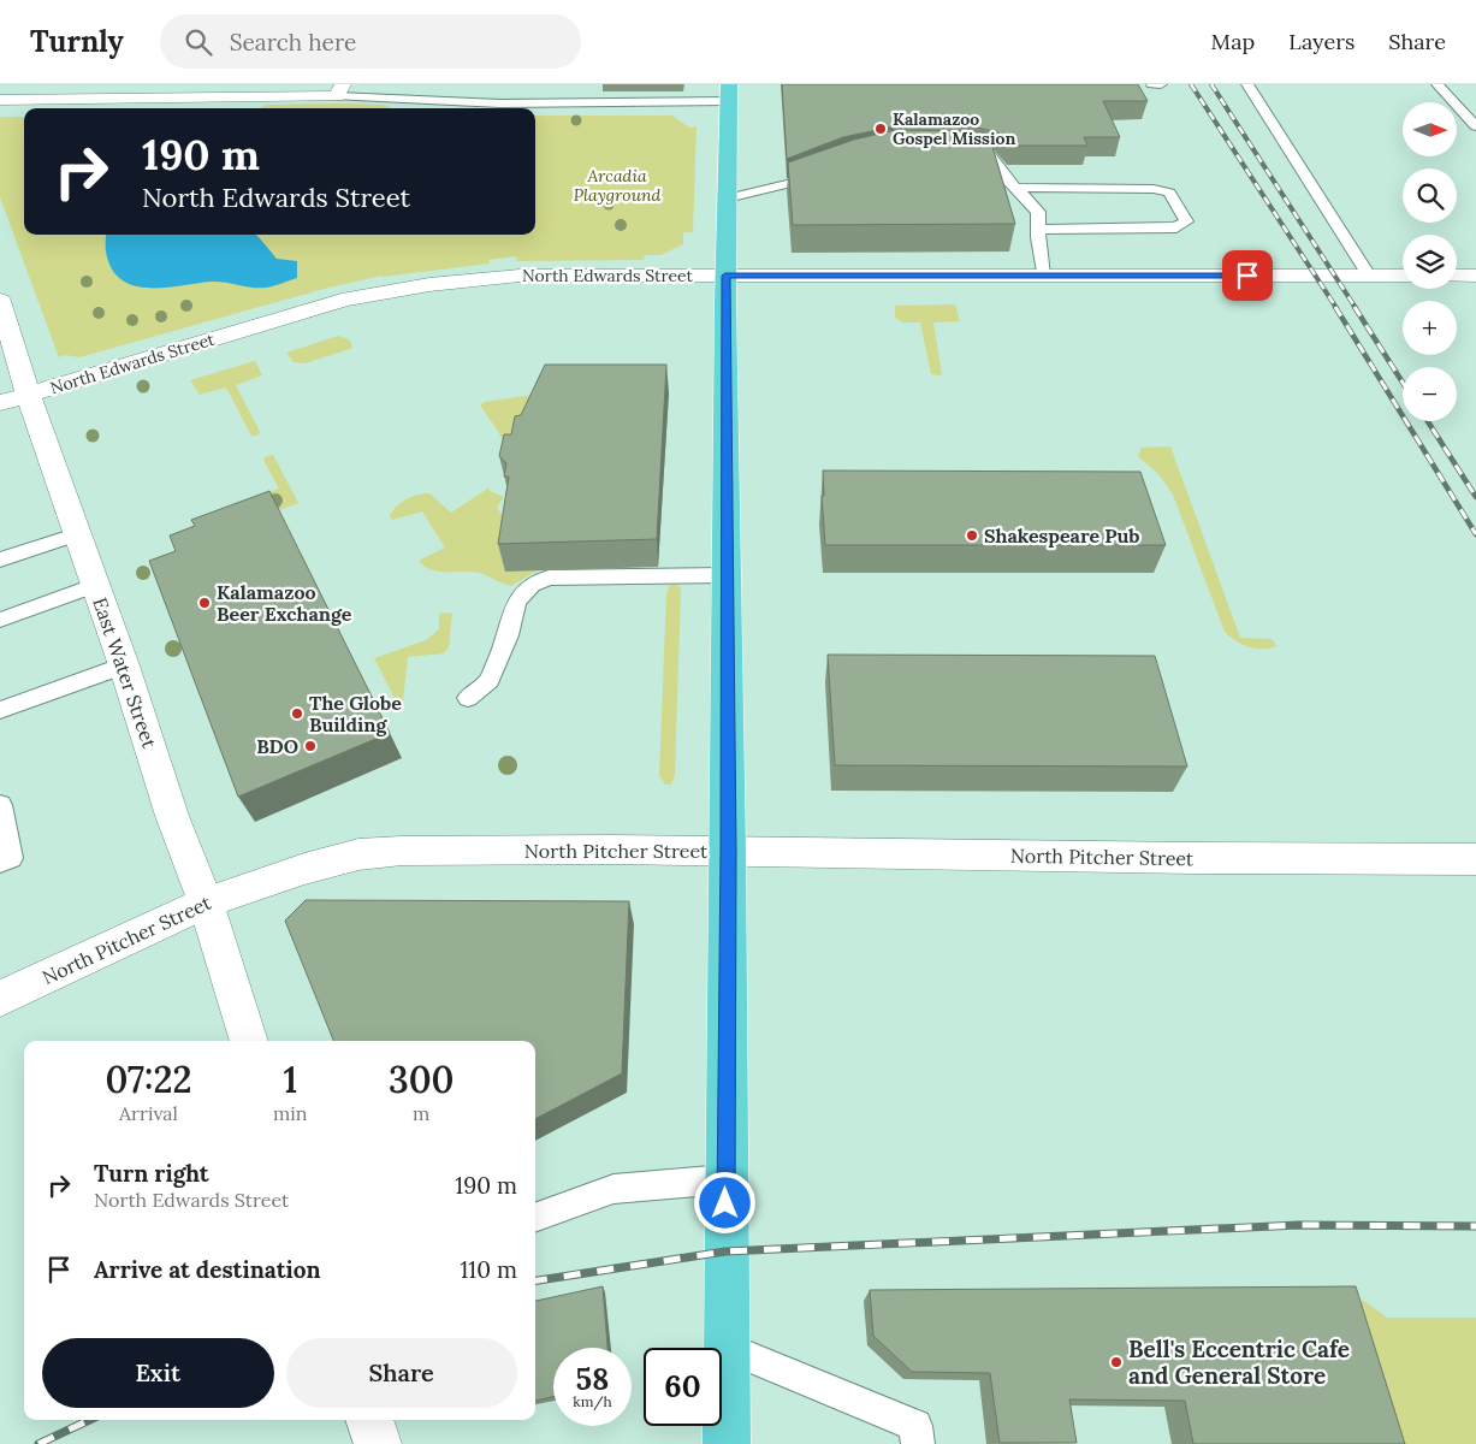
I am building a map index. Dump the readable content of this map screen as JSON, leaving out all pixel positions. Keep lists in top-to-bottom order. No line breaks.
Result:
{"streets":{"street":["North Edwards Street","East Water Street","North Pitcher Street"]},"crossings":[["North Edwards Street","East Water Street"],["East Water Street","North Pitcher Street"]],"parks":["Arcadia Playground"],"places":["Kalamazoo Gospel Mission","Shakespeare Pub","Kalamazoo Beer Exchange","The Globe Building","BDO","Bell's Eccentric Cafe and General Store"],"north":"right","page":{"header":"Turnly","search":"Search here","nav":["Map","Layers","Share"],"map_buttons":["+","−"],"turn":["190 m","North Edwards Street"],"eta":["07:22","Arrival","1","min","300","m"],"list":[{"name":"Turn right","note":"North Edwards Street","value":"190 m"},{"name":"Arrive at destination","value":"110 m"}],"buttons":["Exit","Share"],"speed":"58 km/h","limit":"60"}}
